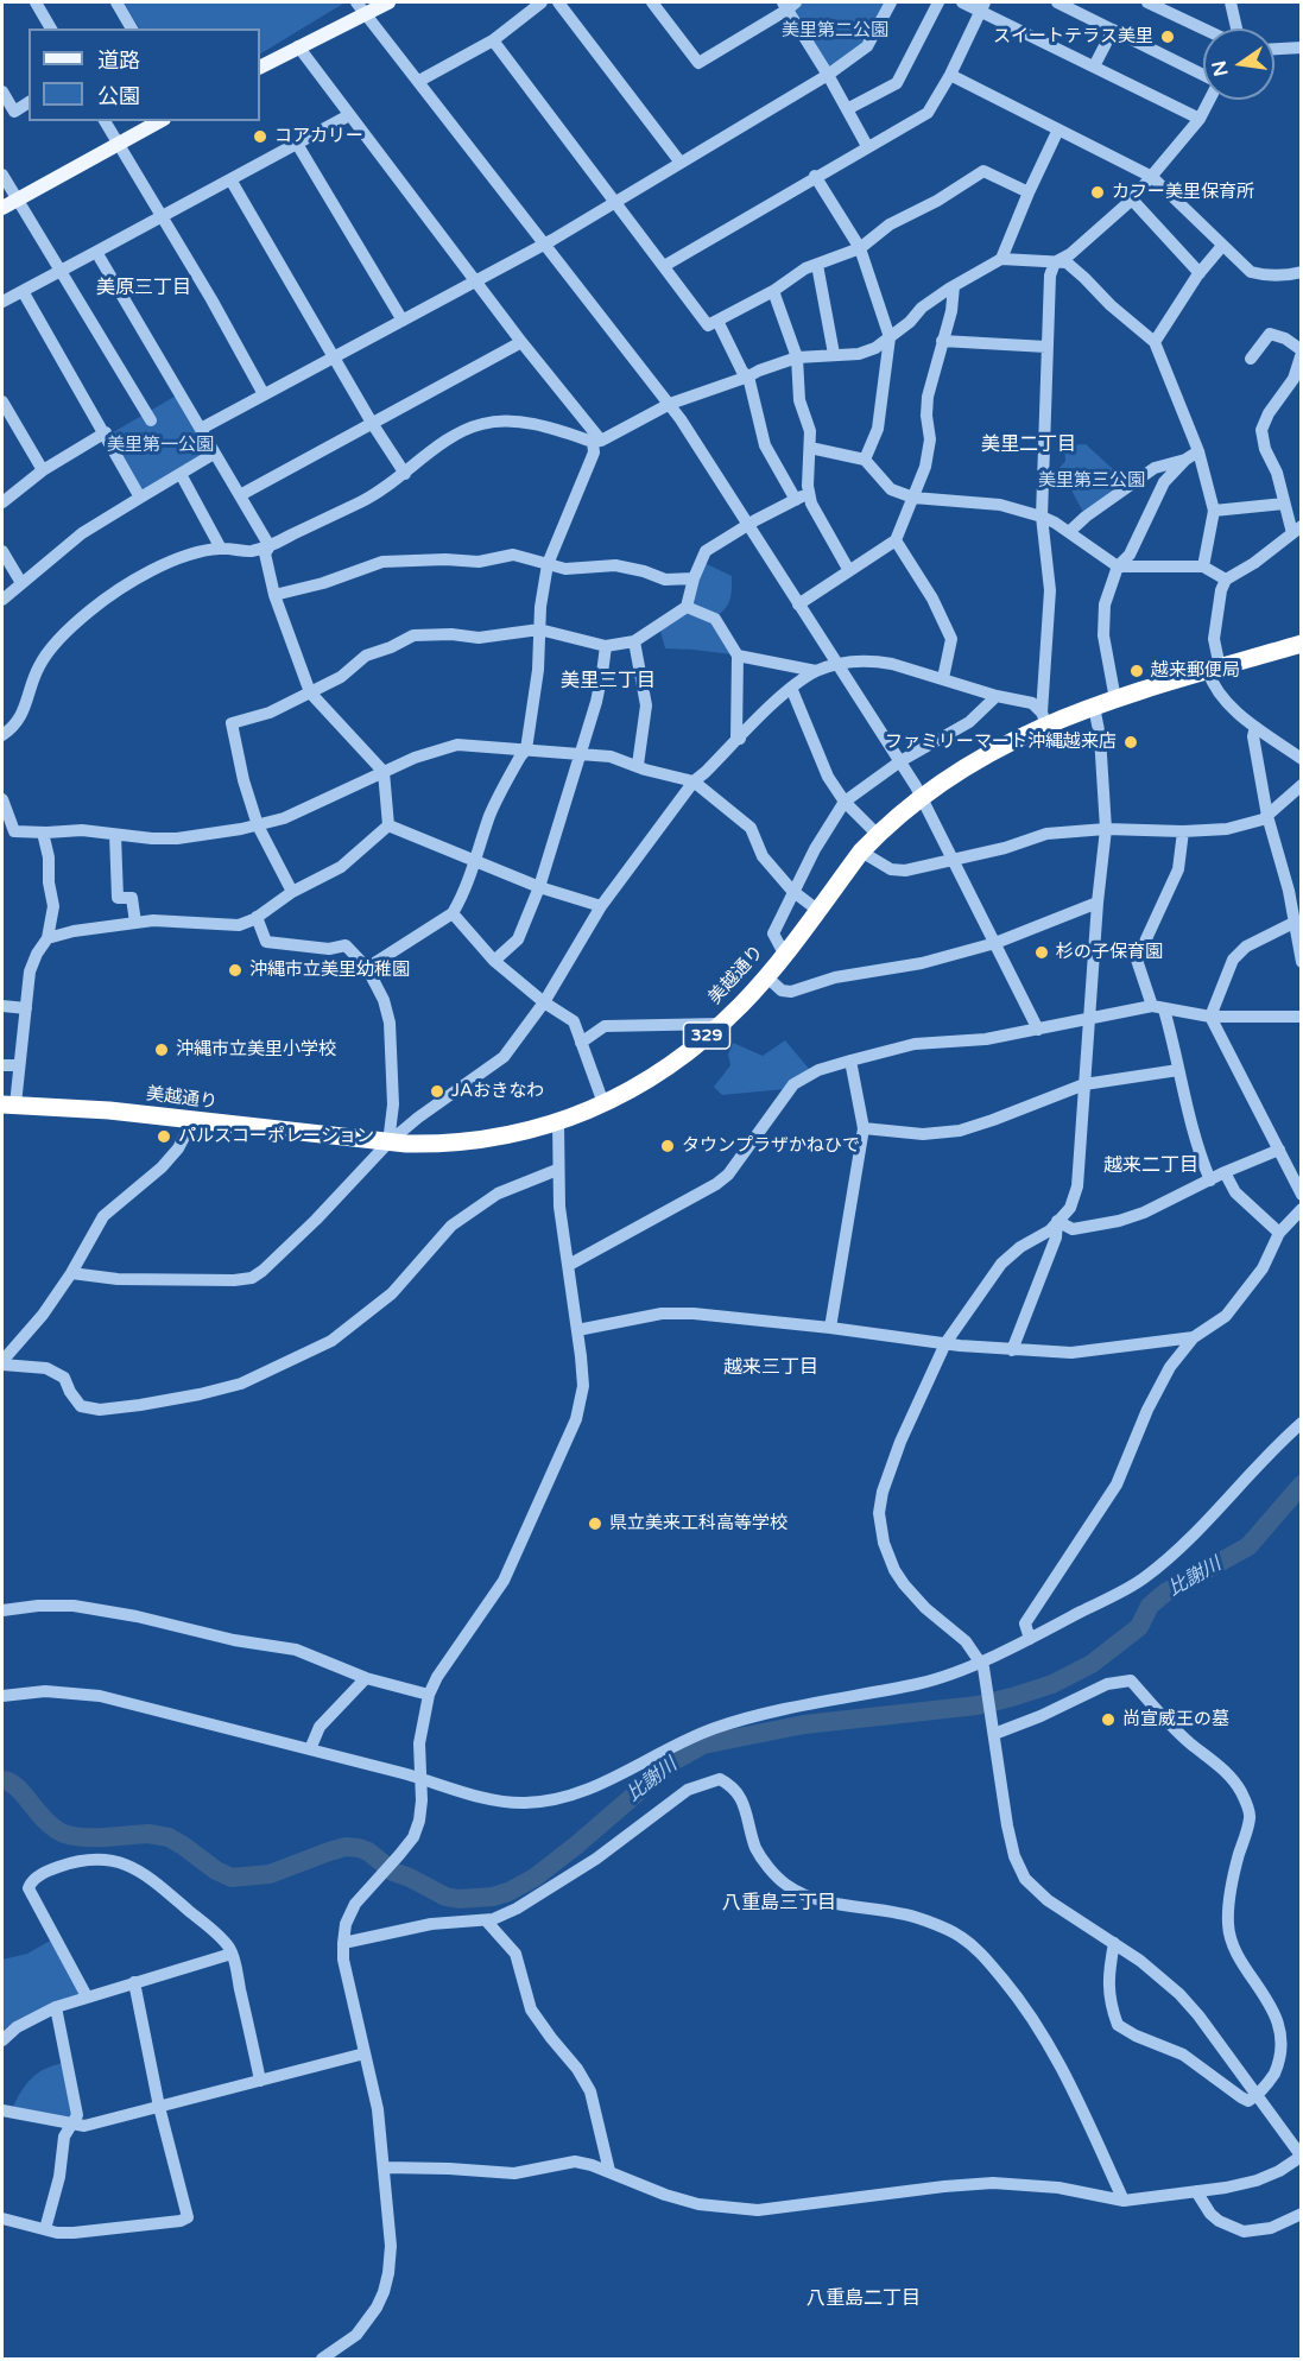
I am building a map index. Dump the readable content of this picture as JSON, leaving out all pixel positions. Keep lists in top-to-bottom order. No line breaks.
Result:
{"streets":{"highway":["美越通り","329"]},"districts":["美原三丁目","美里二丁目","美里三丁目","越来二丁目","越来三丁目","八重島三丁目","八重島二丁目"],"water":["比謝川"],"parks":["美里第二公園","美里第一公園","美里第三公園"],"places":["スイートテラス美里","コアカリー","カフー美里保育所","越来郵便局","ファミリーマート沖縄越来店","杉の子保育園","沖縄市立美里幼稚園","沖縄市立美里小学校","JAおきなわ","パルスコーポレーション","タウンプラザかねひで","県立美来工科高等学校","尚宣威王の墓"],"legend":["道路","公園"],"north":"left"}
